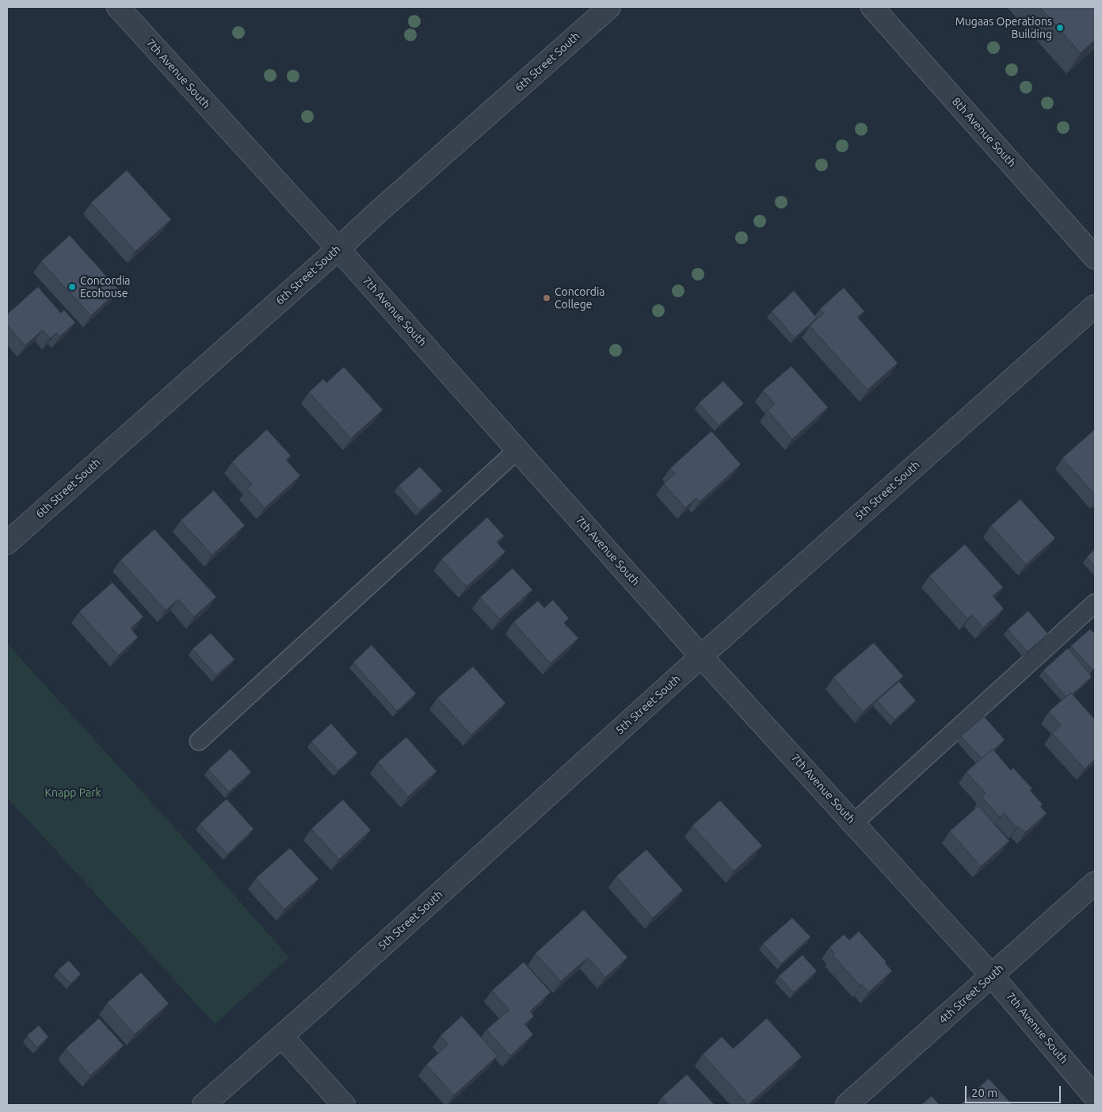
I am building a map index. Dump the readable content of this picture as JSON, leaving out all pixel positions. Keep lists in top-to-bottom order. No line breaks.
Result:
{"streets":{"street":["6th Street South","7th Avenue South","8th Avenue South","5th Street South","4th Street South"]},"crossings":[["6th Street South","7th Avenue South"],["7th Avenue South","5th Street South"],["7th Avenue South","4th Street South"]],"parks":["Knapp Park"],"places":["Mugaas Operations Building","Concordia Ecohouse","Concordia College"],"scale_bar":"20 m"}
